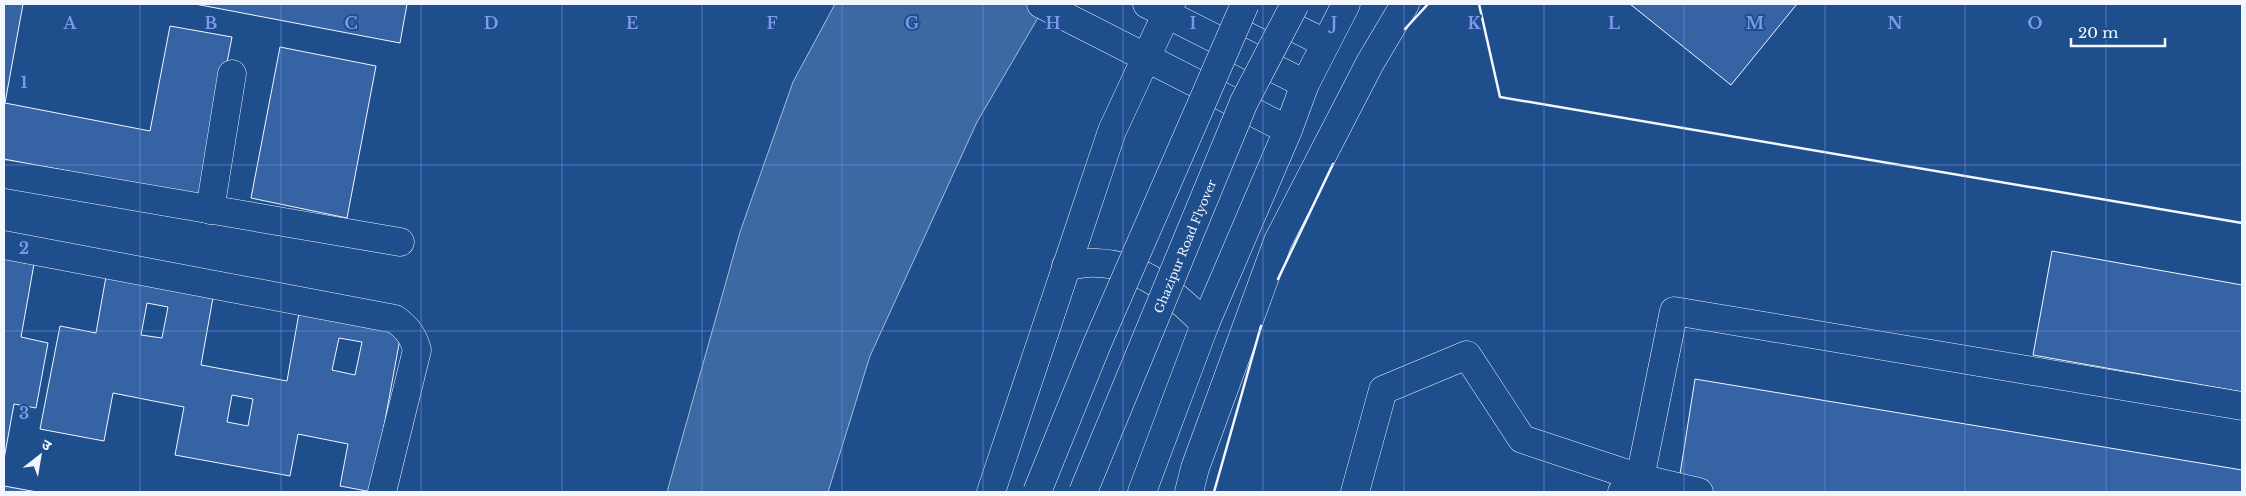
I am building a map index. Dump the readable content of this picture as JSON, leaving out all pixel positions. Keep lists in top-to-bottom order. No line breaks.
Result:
{"streets":{"main road":["Ghazipur Road Flyover"]},"scale_bar":"20 m","north":"top right","grid":{"columns":["A","B","C","D","E","F","G","H","I","J","K","L","M","N","O"],"rows":["1","2","3"]}}
